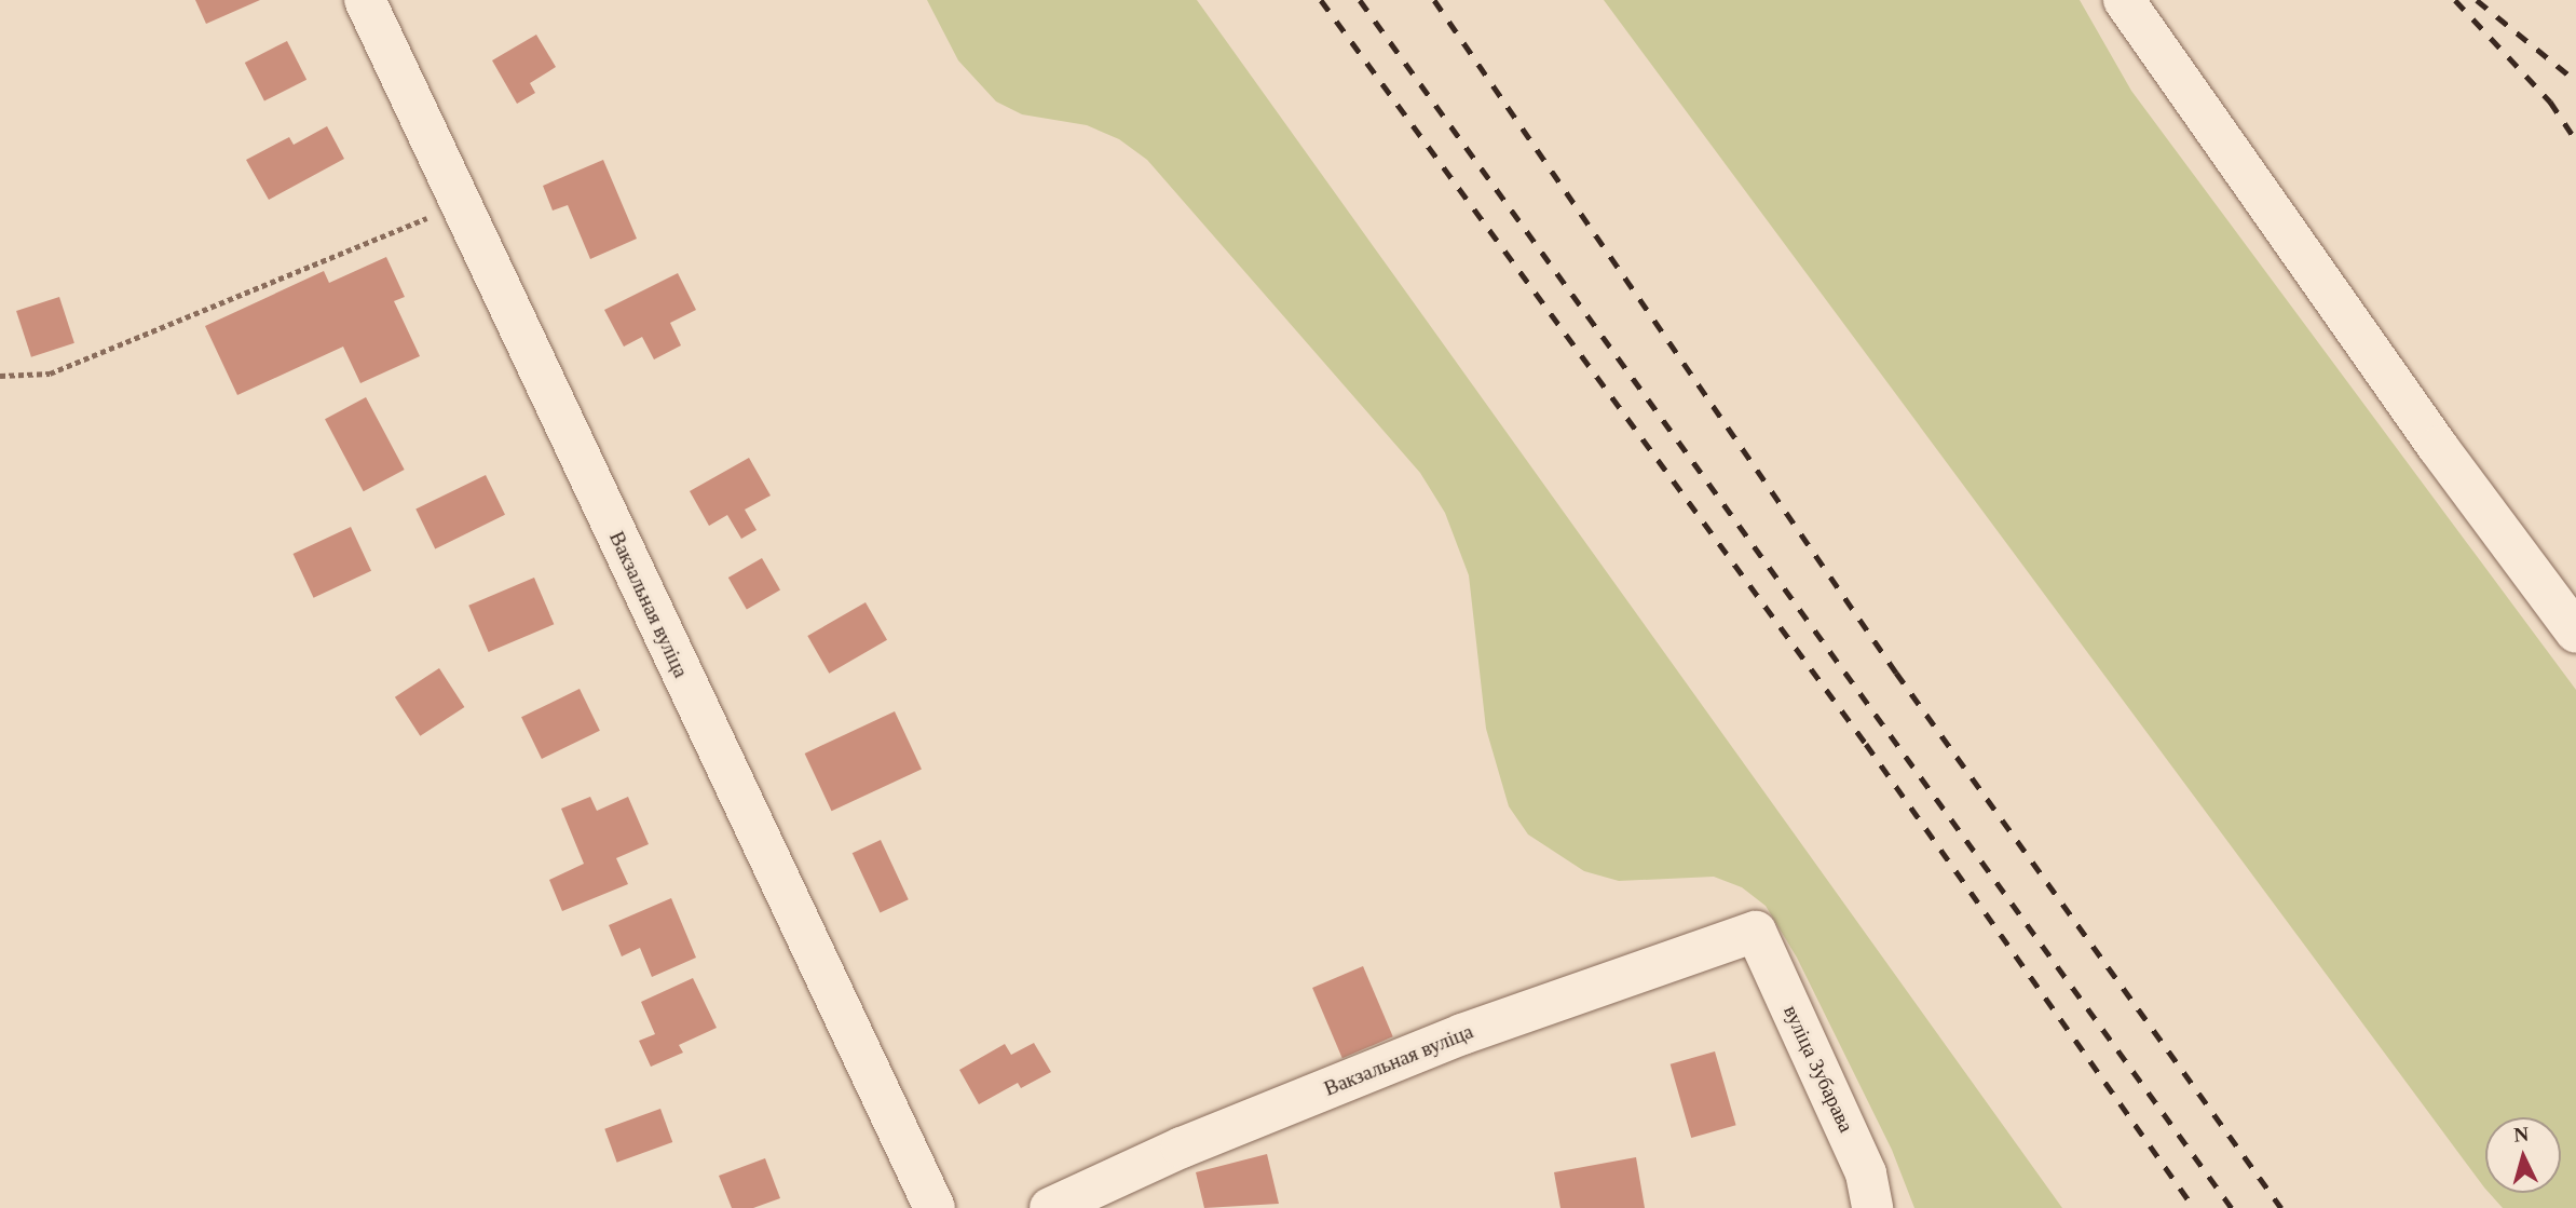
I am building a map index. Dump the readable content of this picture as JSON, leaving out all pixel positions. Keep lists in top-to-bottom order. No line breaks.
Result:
{"streets":{"street":["Вакзальная вуліца","вуліца Зубарава"]},"crossings":[["Вакзальная вуліца","вуліца Зубарава"]],"north":"top"}
